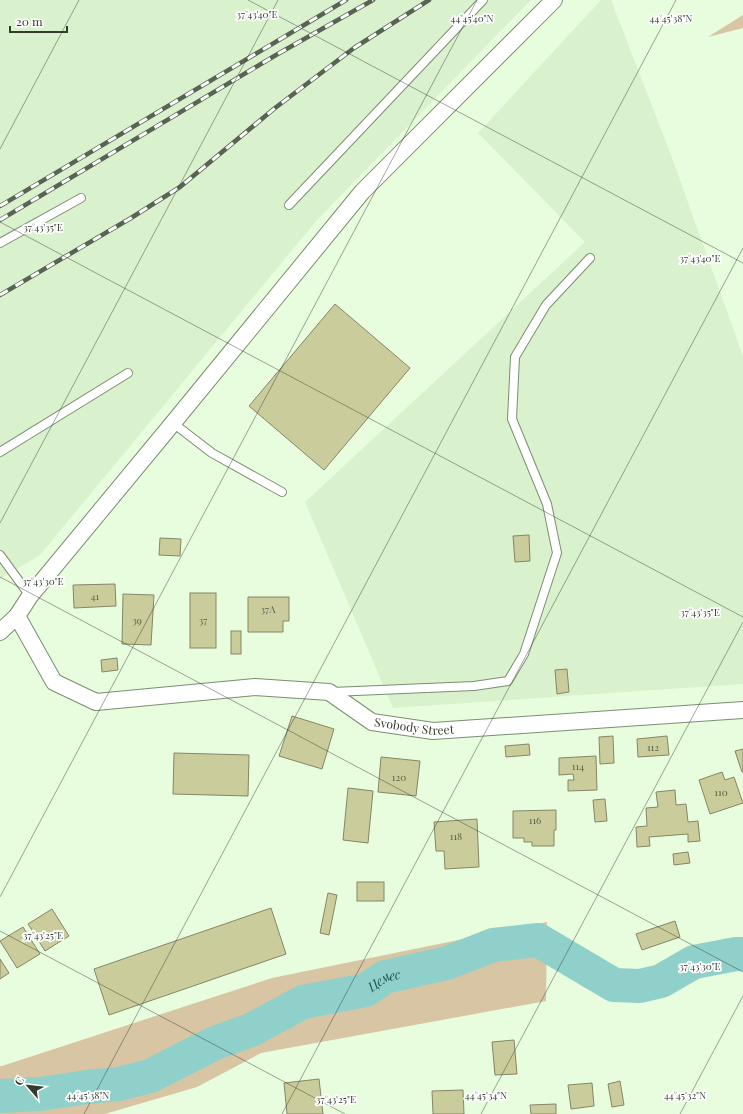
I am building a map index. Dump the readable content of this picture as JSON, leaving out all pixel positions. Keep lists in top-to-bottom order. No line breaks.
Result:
{"streets":{"street":["Svobody Street"]},"water":["Цемес"],"house_numbers":["41","37А","39","37","112","114","120","110","116","118"],"scale_bar":"20 m","north":"top left","coordinates":["37°43'40\"E","44°45'40\"N","44°45'38\"N","37°43'35\"E","37°43'30\"E","37°43'25\"E","44°45'34\"N","44°45'32\"N"]}
